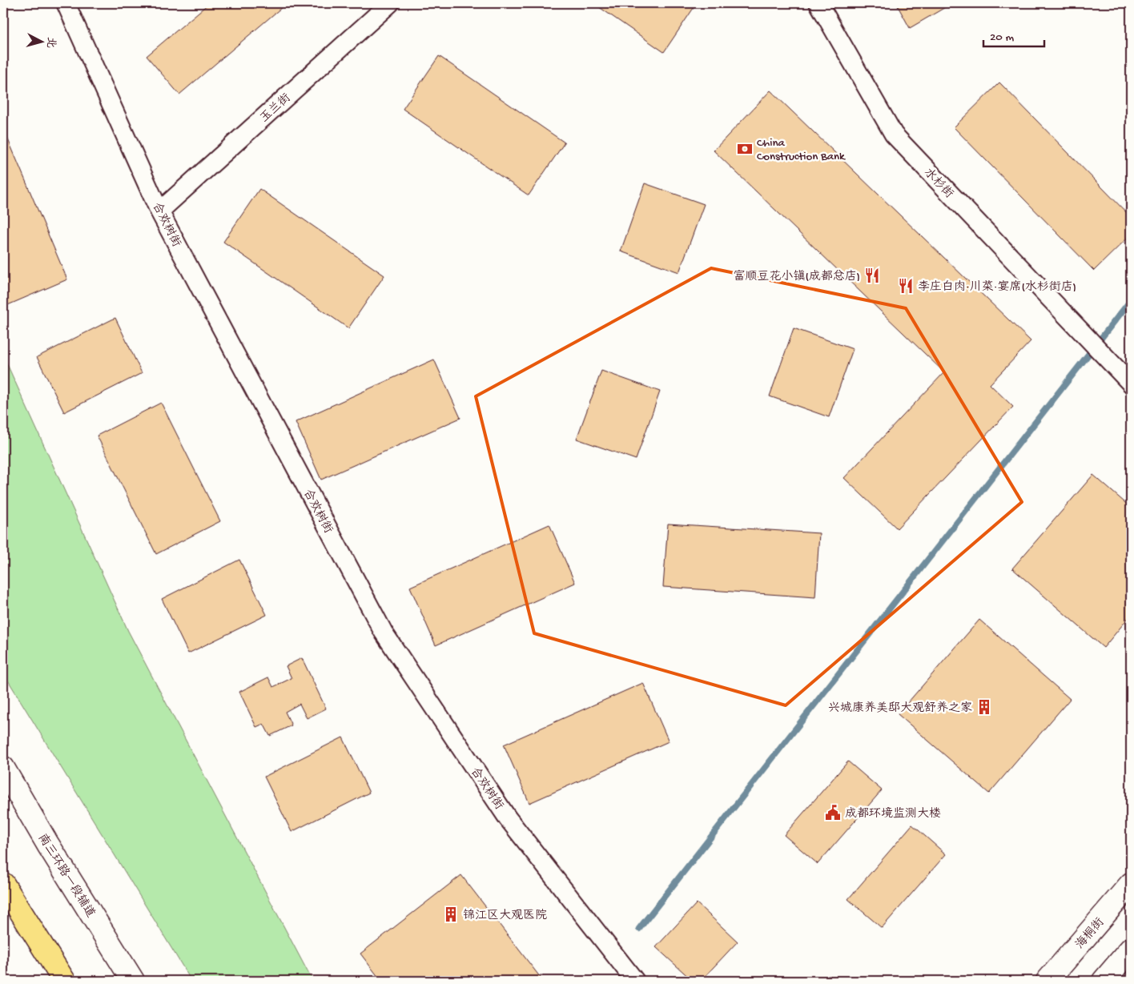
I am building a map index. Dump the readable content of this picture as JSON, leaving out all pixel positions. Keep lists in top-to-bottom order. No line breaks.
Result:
{"streets":{"main road":["南三环路一段辅道","海桐街"],"street":["玉兰街","水杉街","合欢树街"]},"crossings":[["玉兰街","合欢树街"]],"places":{"bank":["China Construction Bank"],"restaurant":["富顺豆花小镇(成都总店)","李庄白肉·川菜·宴席(水杉街店)"],"building":["兴城康养美邸大观舒养之家","锦江区大观医院"],"public building":["成都环境监测大楼"]},"scale_bar":"20 m","north":"right"}
